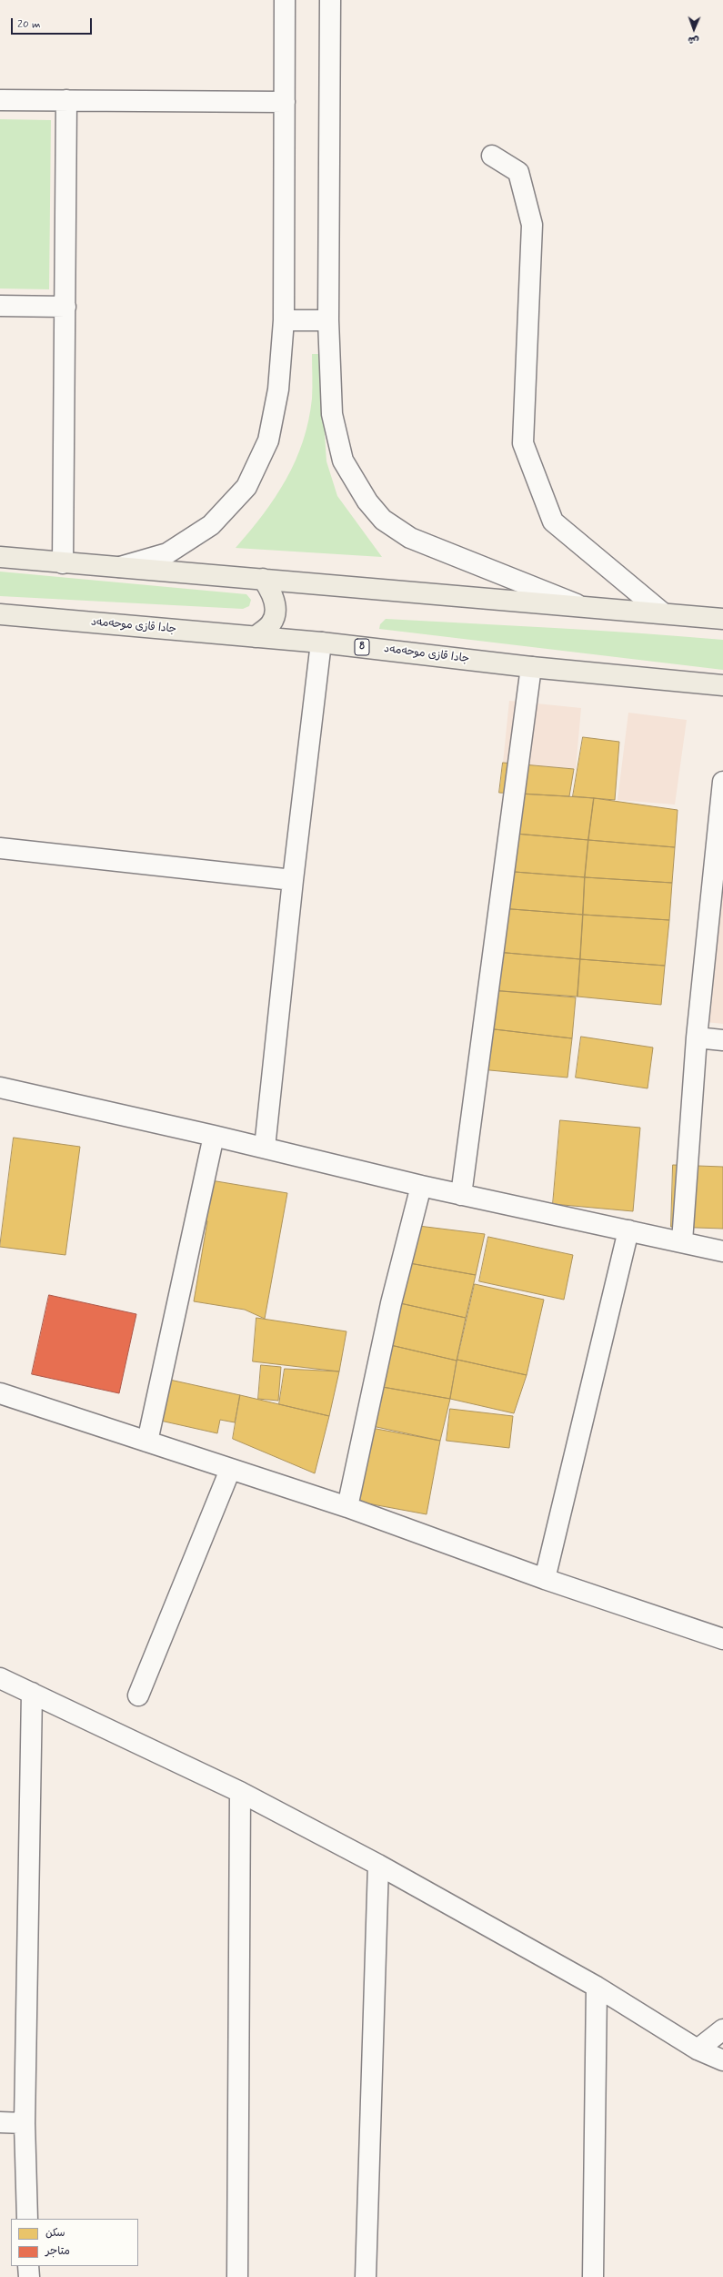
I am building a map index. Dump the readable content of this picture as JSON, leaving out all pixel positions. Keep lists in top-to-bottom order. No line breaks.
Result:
{"streets":{"main road":["جادا قازی موحەمەد","8"]},"legend":["سكن","متاجر"],"scale_bar":"20 m","north":"bottom"}
